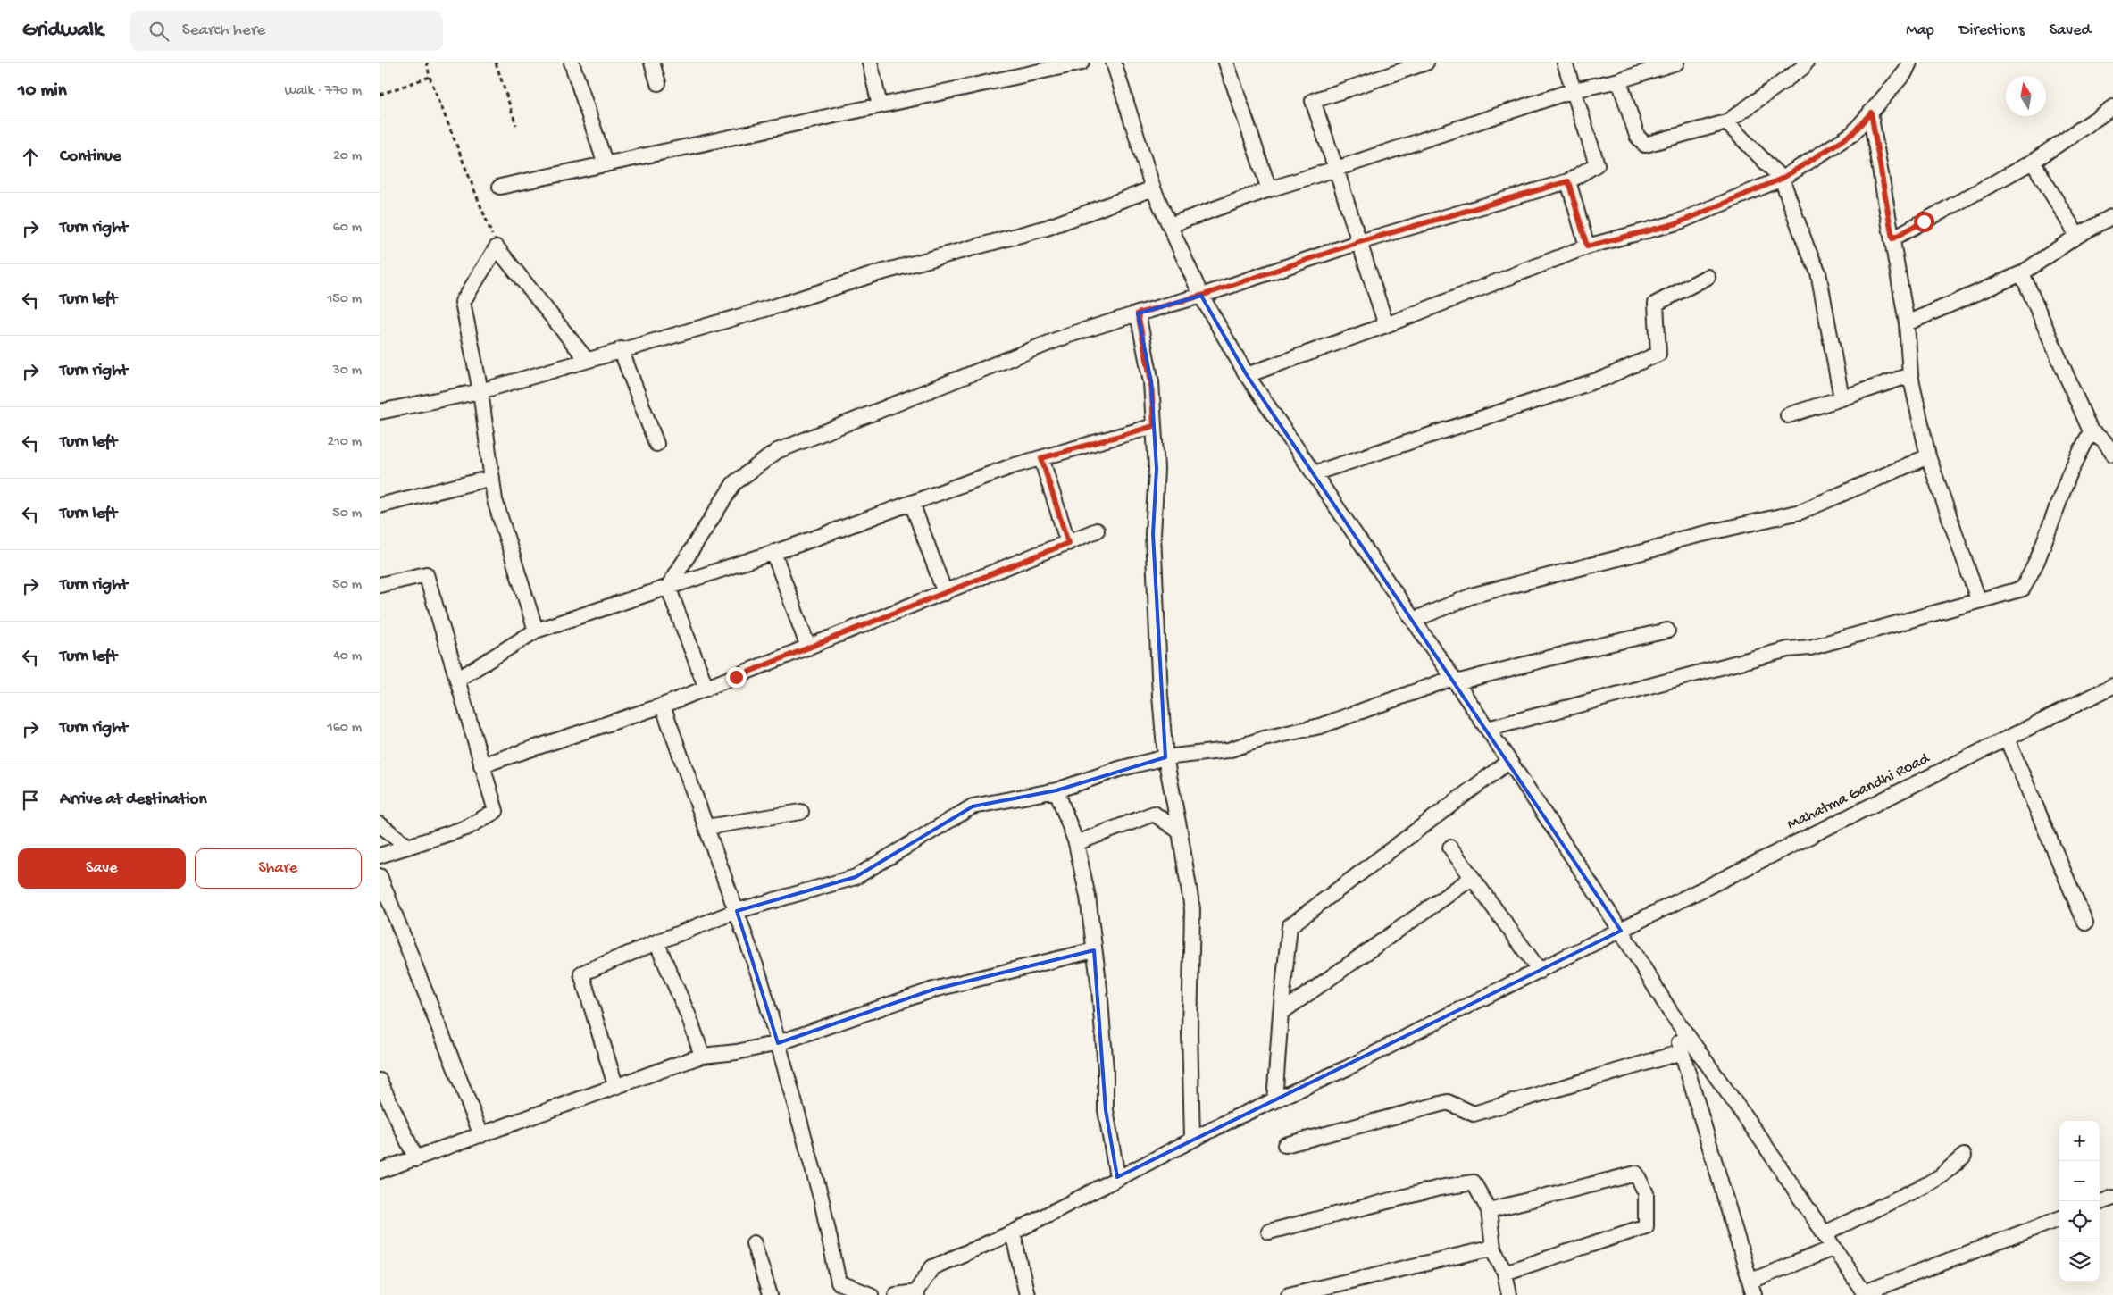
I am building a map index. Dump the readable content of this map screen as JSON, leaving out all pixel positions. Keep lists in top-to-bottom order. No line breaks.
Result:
{"streets":{"street":["Mahatma Gandhi Road"]},"north":"top","page":{"header":"Gridwalk","search":"Search here","nav":["Map","Directions","Saved"],"heading":["10 min","Walk · 770 m"],"list":[["Continue","20 m"],["Turn right","60 m"],["Turn left","150 m"],["Turn right","30 m"],["Turn left","210 m"],["Turn left","50 m"],["Turn right","50 m"],["Turn left","40 m"],["Turn right","160 m"],"Arrive at destination"],"buttons":["Save","Share"],"map_buttons":["+","−"]}}
